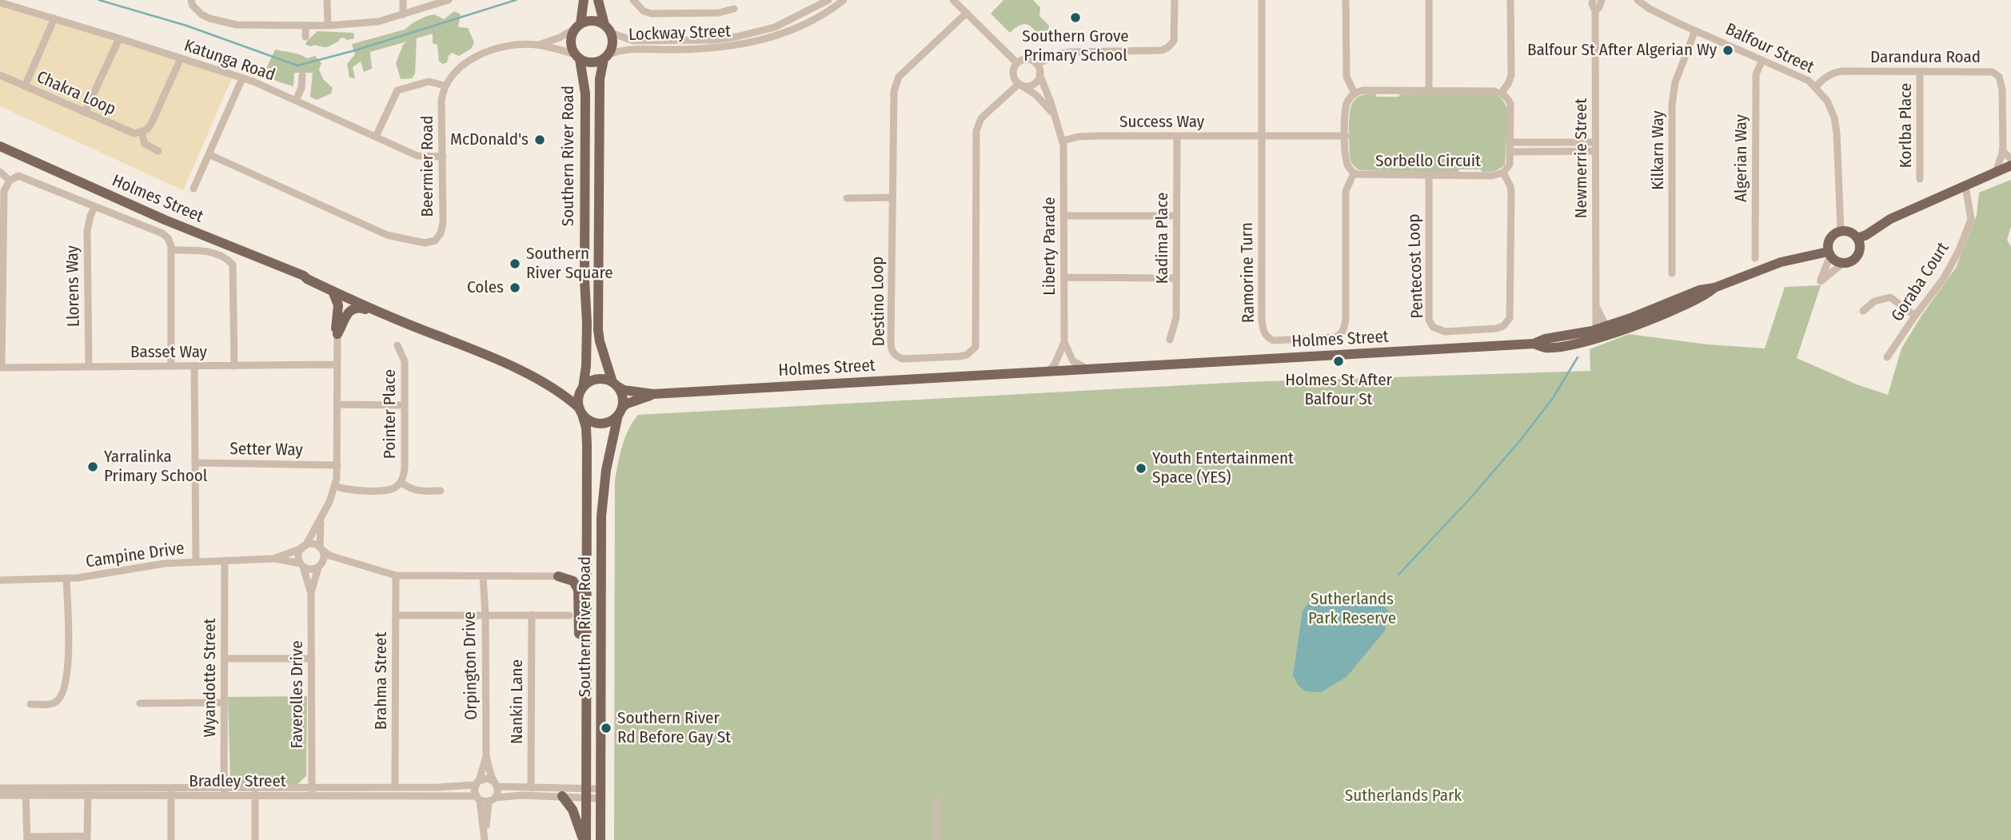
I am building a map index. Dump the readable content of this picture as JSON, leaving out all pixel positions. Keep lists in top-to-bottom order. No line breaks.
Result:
{"streets":{"main road":["Southern River Road","Holmes Street"],"street":["Lockway Street","Balfour Street","Darandura Road","Katunga Road","Chakra Loop","Success Way","Korlba Place","Kilkarn Way","Newmerrie Street","Algerian Way","Sorbello Circuit","Beermier Road","Kadima Place","Liberty Parade","Pentecost Loop","Ramorine Turn","Goraba Court","Llorens Way","Destino Loop","Basset Way","Pointer Place","Setter Way","Campine Drive","Orpington Drive","Wyandotte Street","Brahma Street","Faverolles Drive","Nankin Lane","Bradley Street"]},"crossings":[["Lockway Street","Southern River Road"],["Balfour Street","Darandura Road"],["Balfour Street","Kilkarn Way"],["Balfour Street","Algerian Way"],["Balfour Street","Holmes Street"],["Darandura Road","Korlba Place"],["Katunga Road","Beermier Road"],["Success Way","Sorbello Circuit"],["Success Way","Kadima Place"],["Success Way","Liberty Parade"],["Success Way","Ramorine Turn"],["Southern River Road","Holmes Street"],["Newmerrie Street","Holmes Street"],["Sorbello Circuit","Pentecost Loop"],["Sorbello Circuit","Ramorine Turn"],["Liberty Parade","Destino Loop"],["Llorens Way","Basset Way"],["Campine Drive","Wyandotte Street"],["Campine Drive","Faverolles Drive"],["Orpington Drive","Bradley Street"],["Wyandotte Street","Bradley Street"],["Brahma Street","Bradley Street"],["Faverolles Drive","Bradley Street"]],"parks":["Sutherlands Park Reserve","Sutherlands Park"],"places":["Southern Grove Primary School","Balfour St After Algerian Wy","McDonald's","Southern River Square","Coles","Holmes St After Balfour St","Yarralinka Primary School","Youth Entertainment Space (YES)","Southern River Rd Before Gay St"]}
